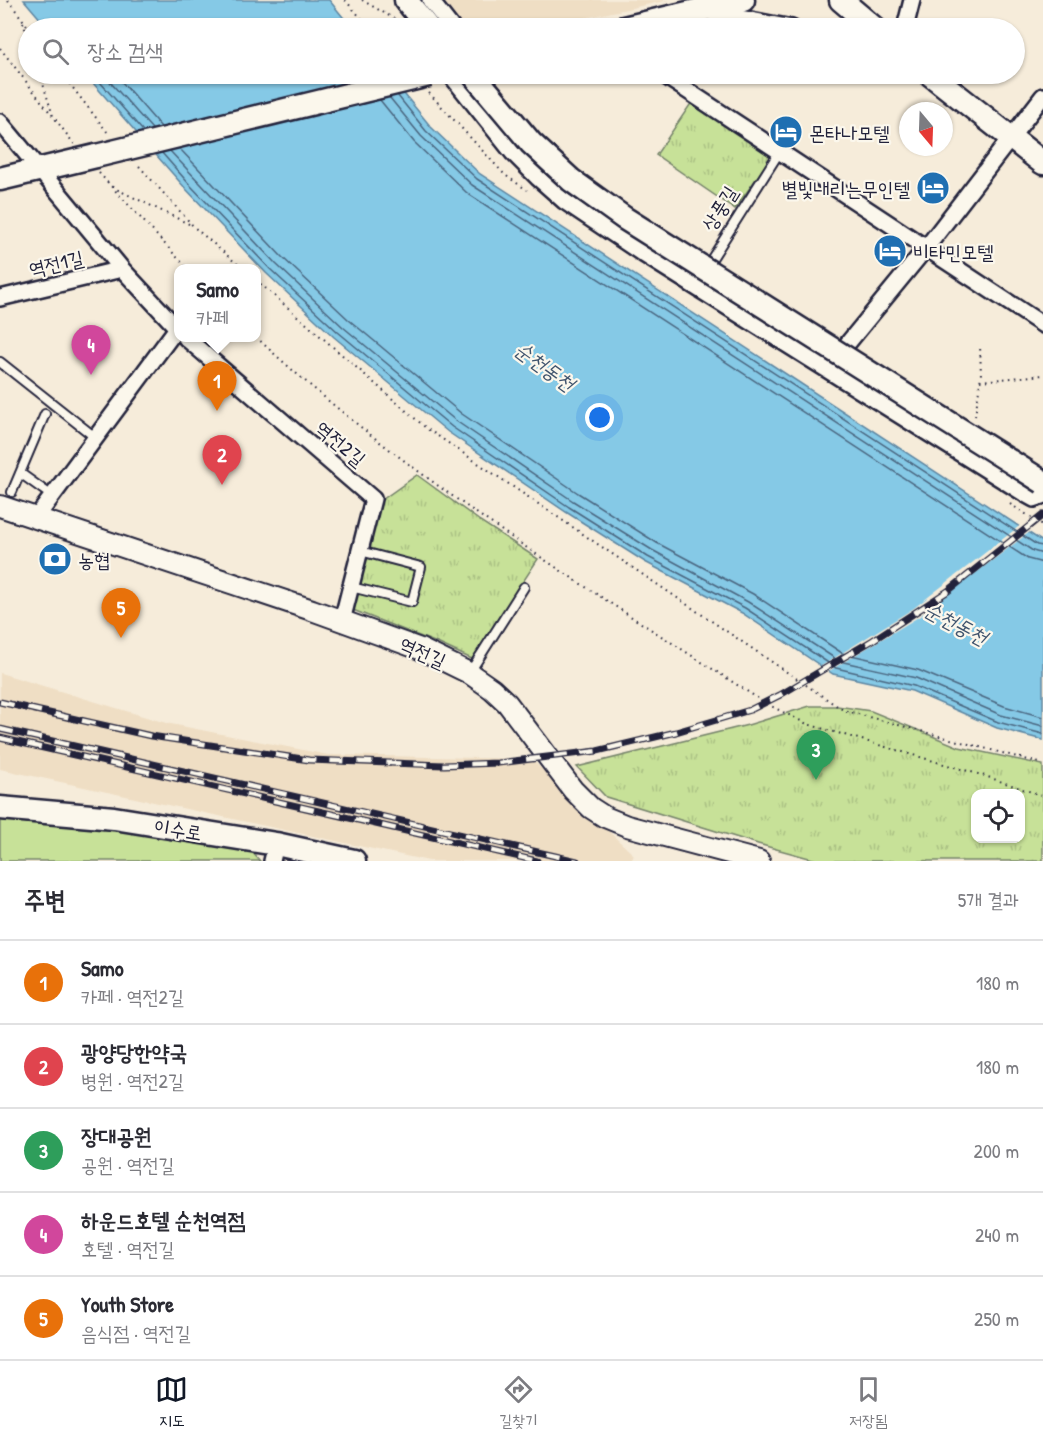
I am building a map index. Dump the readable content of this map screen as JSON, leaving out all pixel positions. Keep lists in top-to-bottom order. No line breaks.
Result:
{"streets":{"main road":["이수로"],"street":["역전1길","역전2길","역전길"],"lane":["상풍길"]},"crossings":[["역전1길","역전2길"],["역전2길","역전길"]],"water":["순천동천"],"places":{"hotel":["몬타나모텔","별빛내리는무인텔","비타민모텔"],"bank":["농협"]},"north":"bottom","page":{"search":"장소 검색","popup":["Samo","카페"],"pins":["4","1","2","5","3"],"heading":["주변","5개 결과"],"list":[{"mark":"1","name":"Samo","note":"카페 · 역전2길","value":"180 m"},{"mark":"2","name":"광양당한약국","note":"병원 · 역전2길","value":"180 m"},{"mark":"3","name":"장대공원","note":"공원 · 역전길","value":"200 m"},{"mark":"4","name":"하운드호텔 순천역점","note":"호텔 · 역전길","value":"240 m"},{"mark":"5","name":"Youth Store","note":"음식점 · 역전길","value":"250 m"}],"nav":["지도","길찾기","저장됨"]}}
